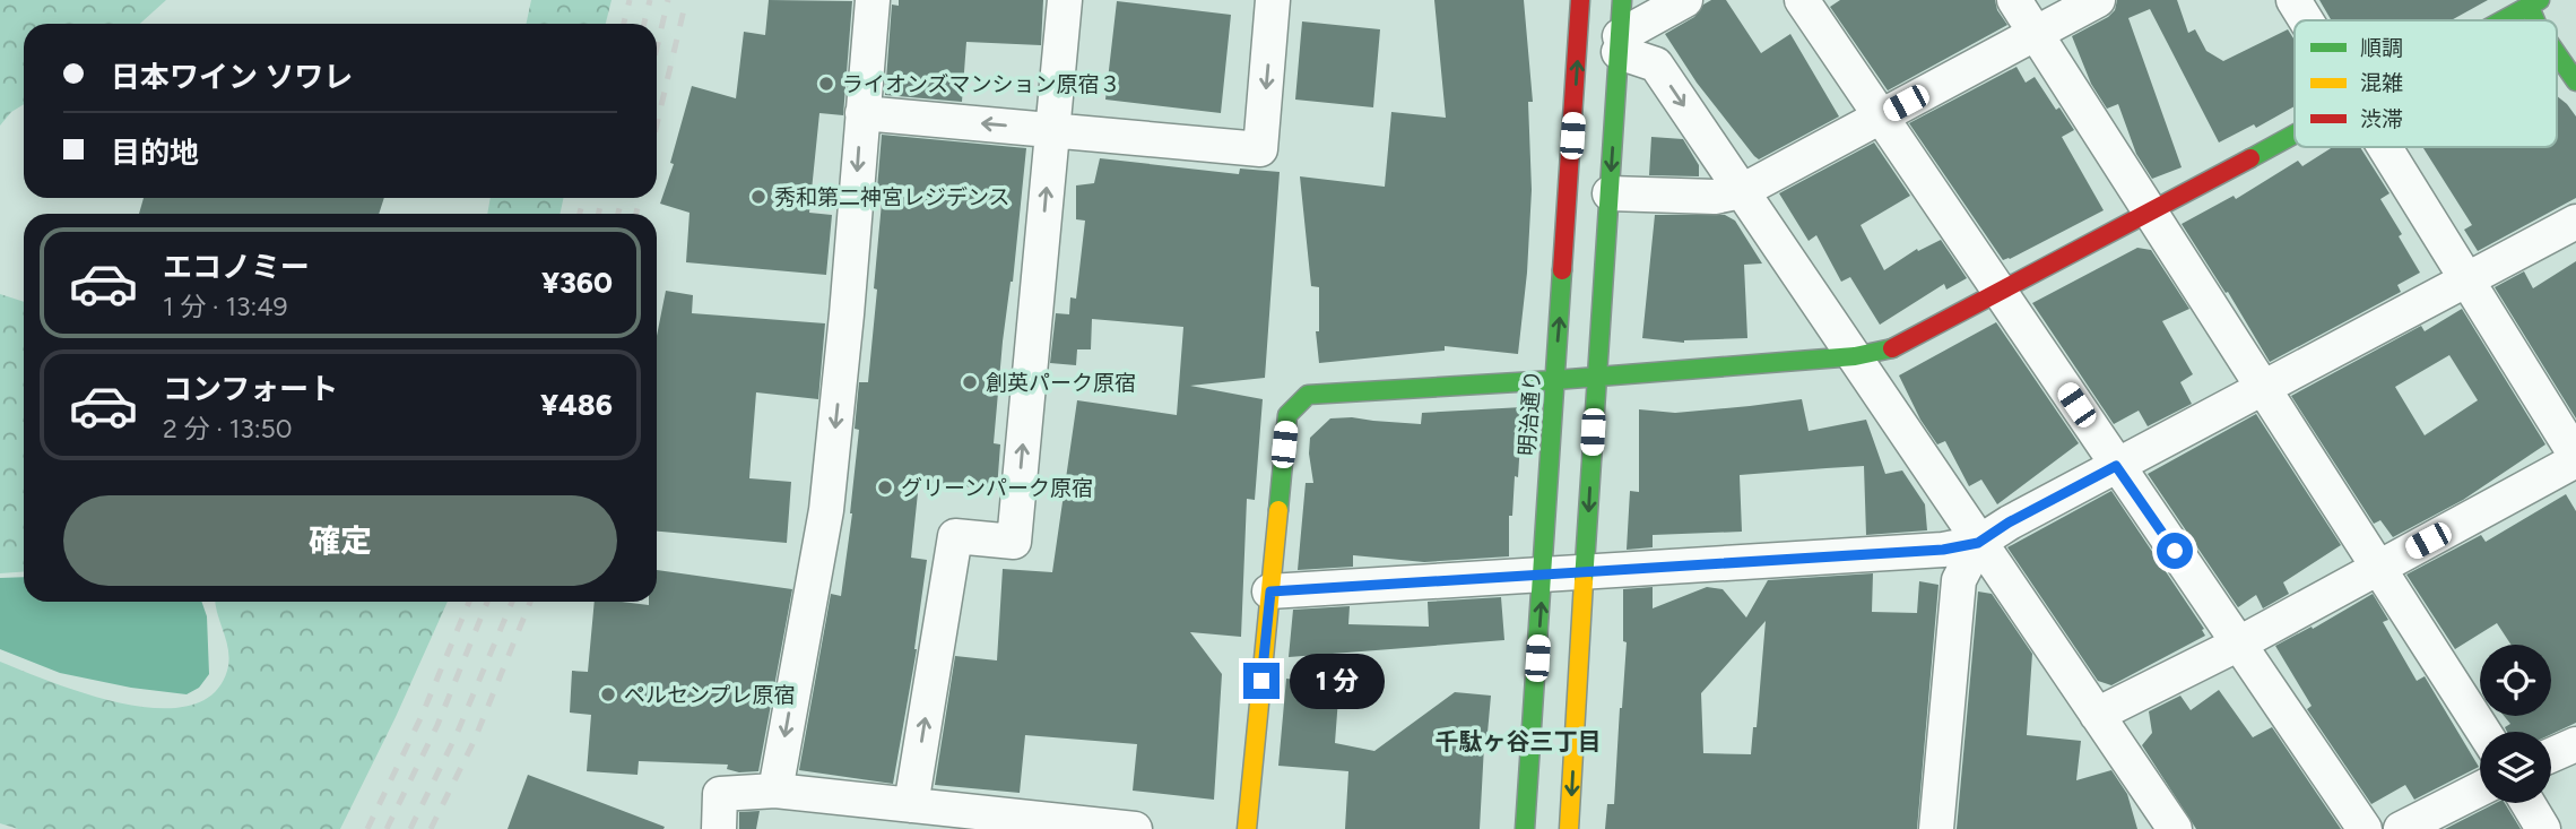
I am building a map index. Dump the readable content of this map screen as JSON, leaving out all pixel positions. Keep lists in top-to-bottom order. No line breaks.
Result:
{"streets":{"street":["明治通り"]},"districts":["千駄ヶ谷三丁目"],"places":["ライオンズマンション原宿３","秀和第二神宮レジデンス","創英パーク原宿","グリーンパーク原宿","ペルセンプレ原宿"],"legend":["順調","混雑","渋滞"],"page":{"banner":["日本ワイン ソワレ","目的地"],"list":[{"name":"エコノミー","note":"1 分 · 13:49","value":"¥360"},{"name":"コンフォート","note":"2 分 · 13:50","value":"¥486"}],"buttons":"確定","bubble":"1 分"}}
